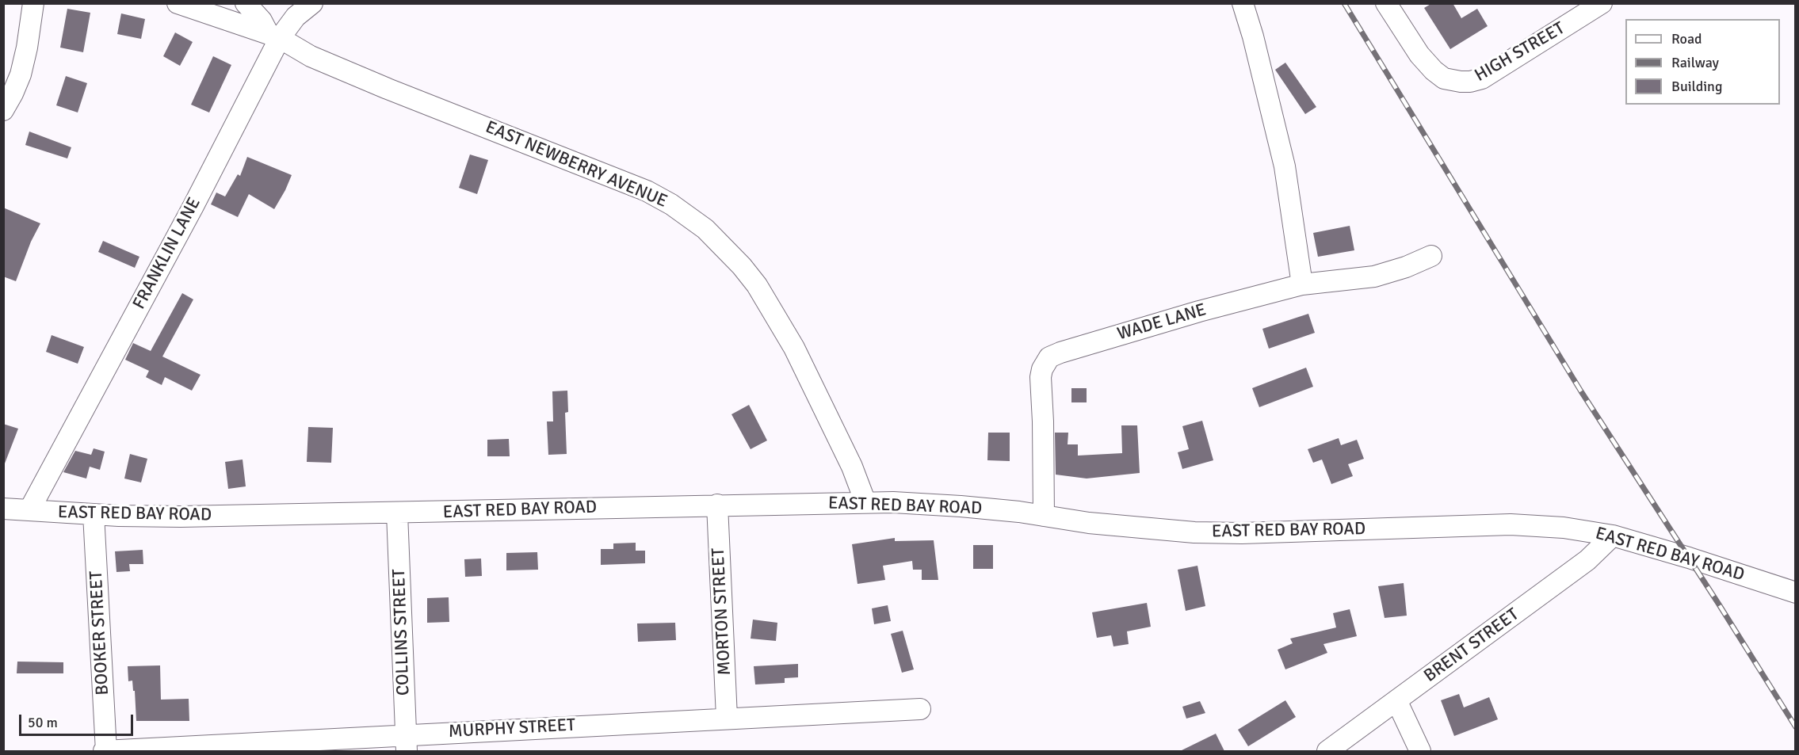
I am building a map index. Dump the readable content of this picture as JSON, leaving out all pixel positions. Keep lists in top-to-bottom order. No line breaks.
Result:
{"streets":{"street":["HIGH STREET","EAST NEWBERRY AVENUE","FRANKLIN LANE","WADE LANE","EAST RED BAY ROAD","MORTON STREET","COLLINS STREET","BOOKER STREET","BRENT STREET","MURPHY STREET"]},"crossings":[["EAST NEWBERRY AVENUE","FRANKLIN LANE"],["EAST NEWBERRY AVENUE","EAST RED BAY ROAD"],["FRANKLIN LANE","EAST RED BAY ROAD"],["WADE LANE","EAST RED BAY ROAD"],["EAST RED BAY ROAD","MORTON STREET"],["EAST RED BAY ROAD","COLLINS STREET"],["EAST RED BAY ROAD","BOOKER STREET"],["EAST RED BAY ROAD","BRENT STREET"],["MORTON STREET","MURPHY STREET"],["COLLINS STREET","MURPHY STREET"],["BOOKER STREET","MURPHY STREET"]],"legend":["Road","Railway","Building"],"scale_bar":"50 m"}
